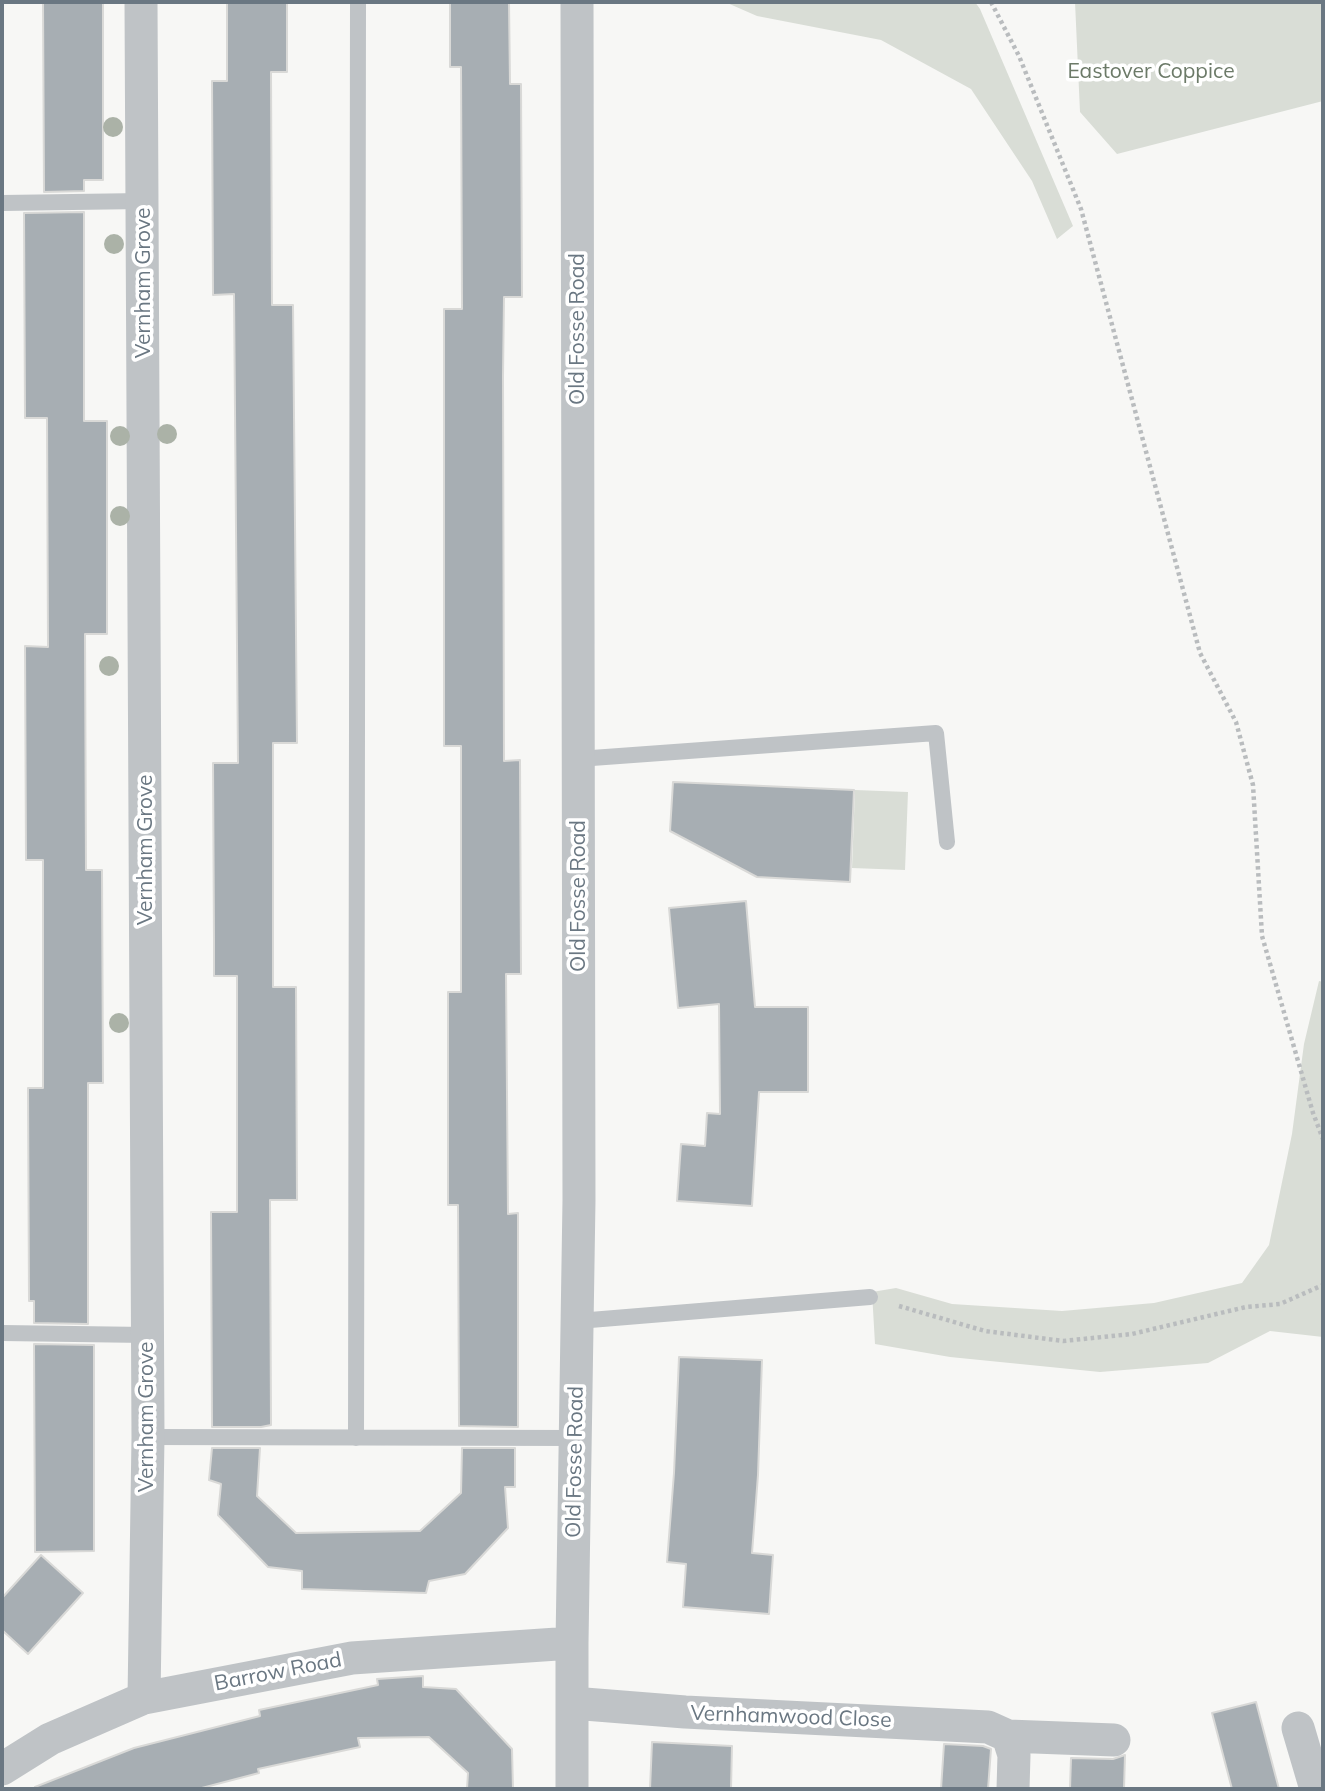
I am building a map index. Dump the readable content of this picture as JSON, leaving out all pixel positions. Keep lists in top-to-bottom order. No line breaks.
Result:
{"streets":{"street":["Vernham Grove","Old Fosse Road","Barrow Road","Vernhamwood Close"]},"crossings":[["Vernham Grove","Barrow Road"],["Old Fosse Road","Barrow Road"],["Old Fosse Road","Vernhamwood Close"]],"parks":["Eastover Coppice"]}
